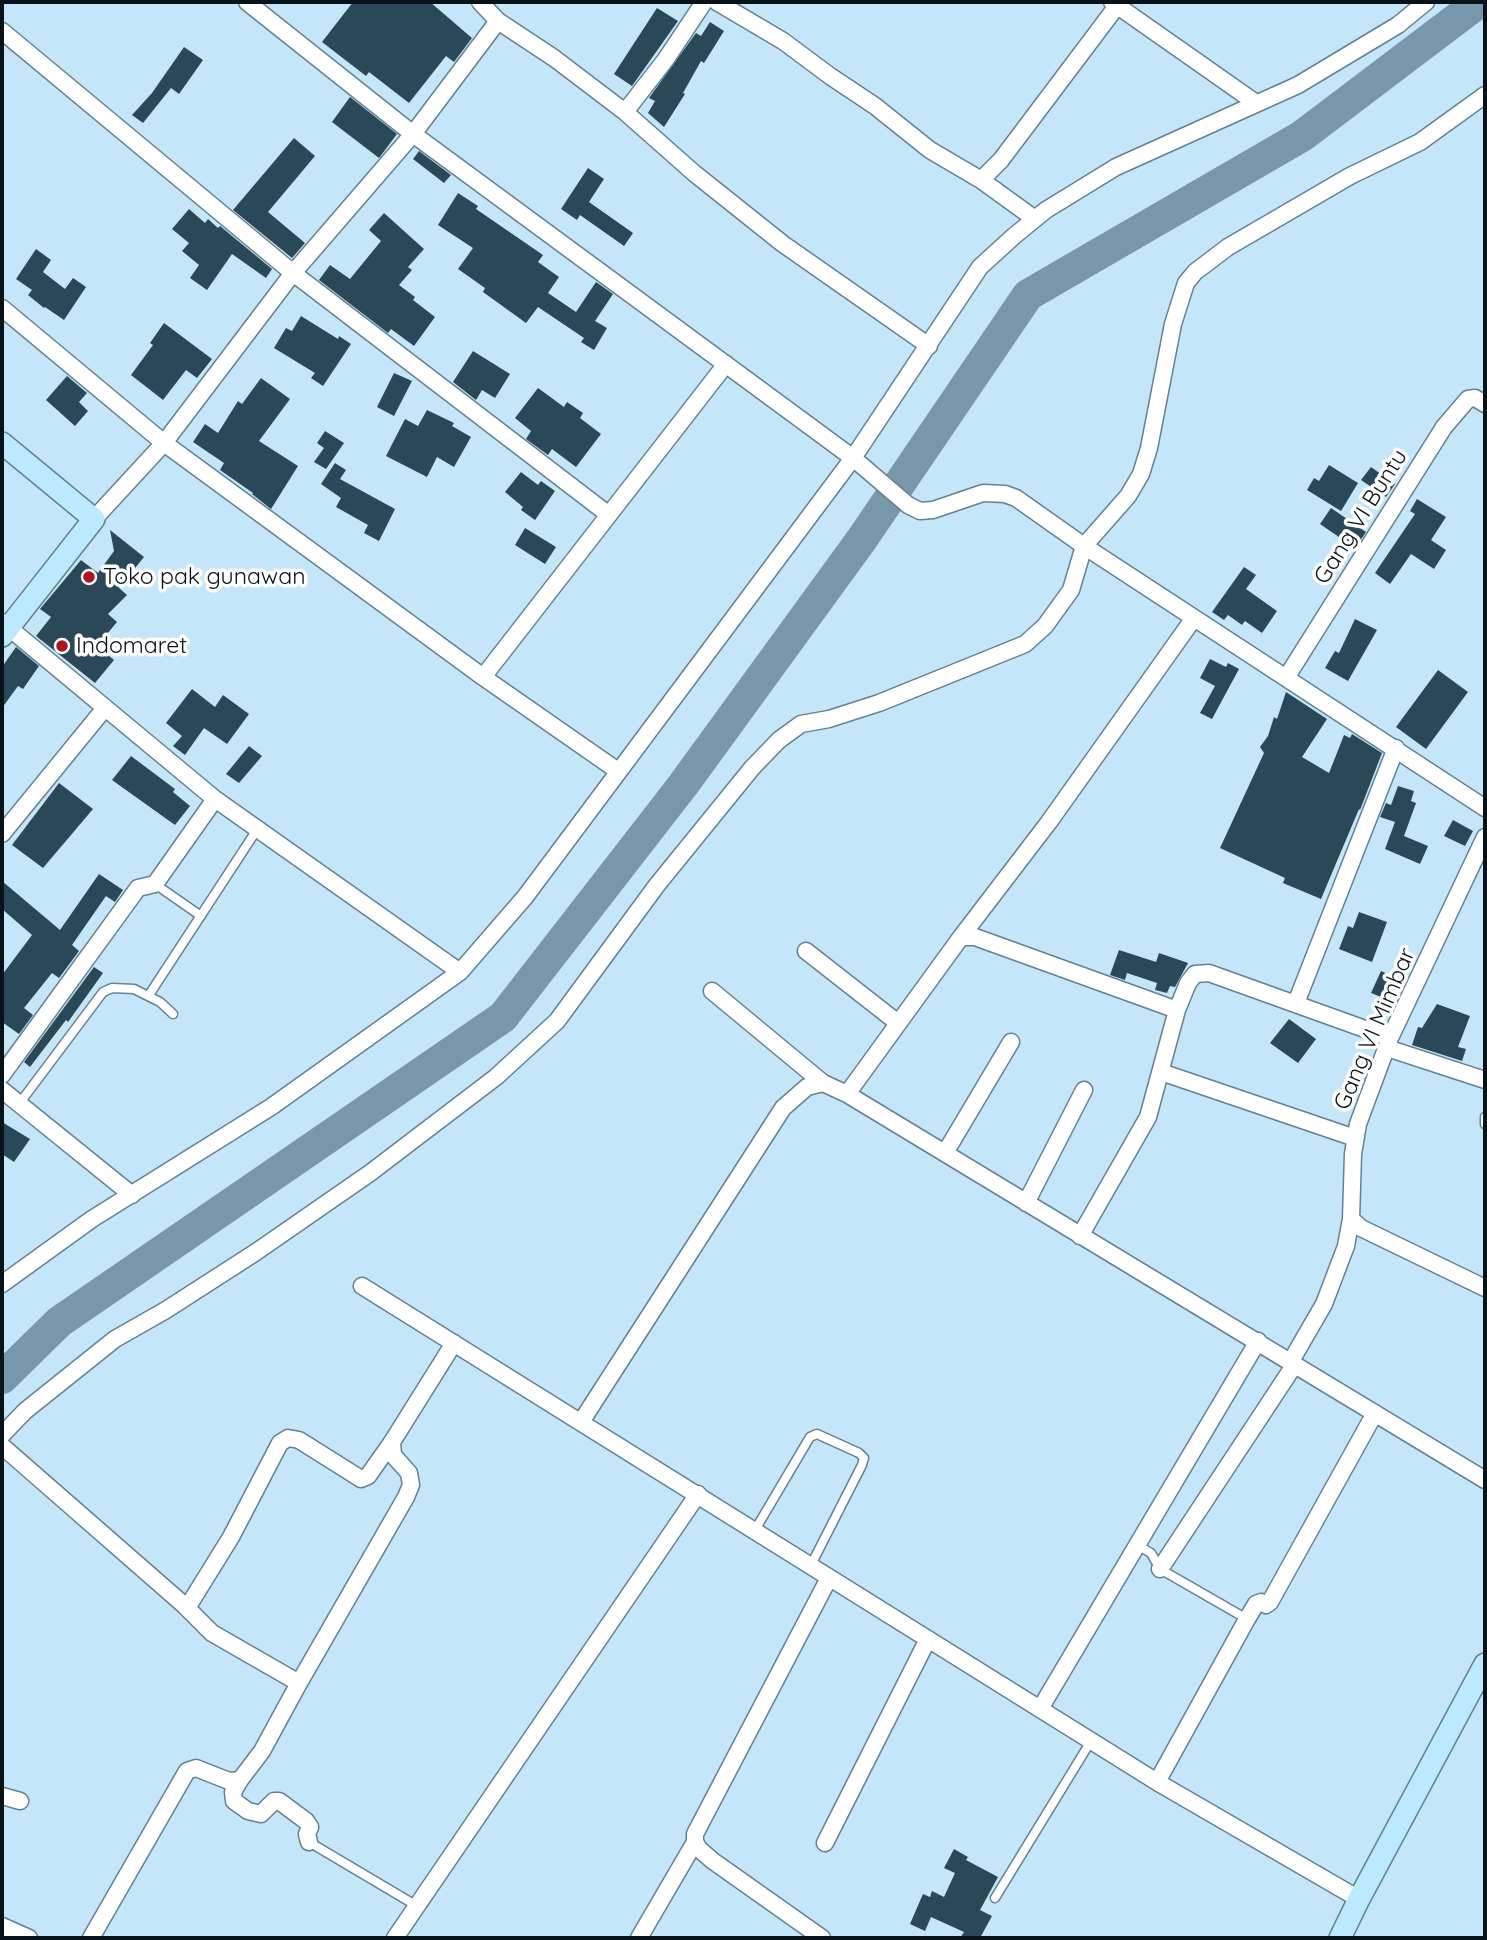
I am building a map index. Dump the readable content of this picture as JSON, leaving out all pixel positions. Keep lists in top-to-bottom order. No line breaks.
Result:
{"streets":{"street":["Gang VI Buntu","Gang VI Mimbar"]},"places":["Toko pak gunawan","Indomaret"]}
